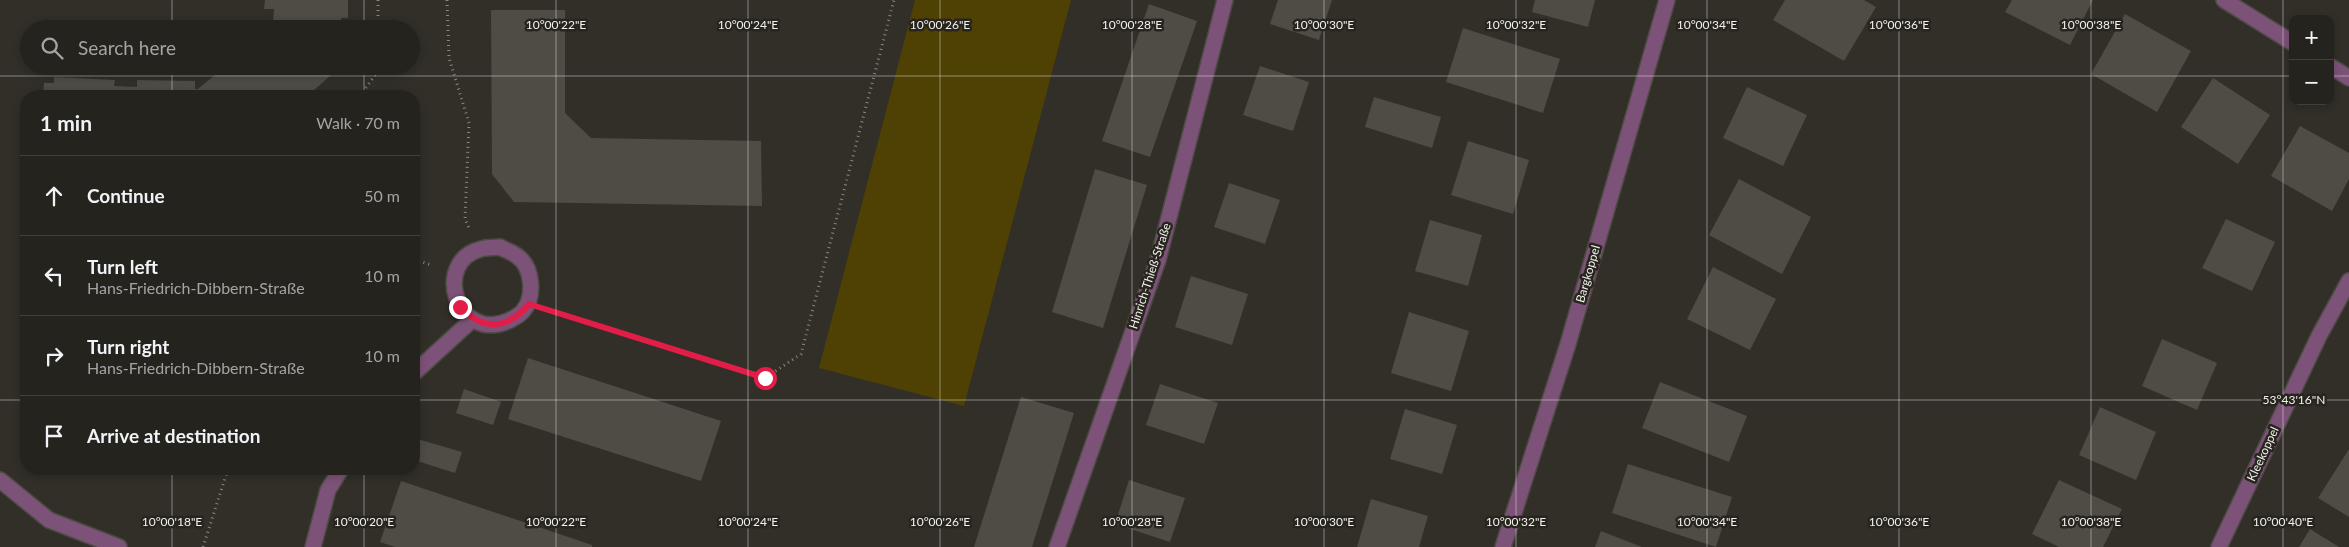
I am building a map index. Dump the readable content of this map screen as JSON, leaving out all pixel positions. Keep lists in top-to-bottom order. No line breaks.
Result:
{"streets":{"street":["Bargkoppel","Hinrich-Thieß-Straße","Kleekoppel"]},"page":{"map_buttons":["+","−"],"search":"Search here","heading":["1 min","Walk · 70 m"],"list":[["Continue","50 m"],["Turn left","Hans-Friedrich-Dibbern-Straße","10 m"],["Turn right","Hans-Friedrich-Dibbern-Straße","10 m"],"Arrive at destination"]},"coordinates":["10°00'22\"E","10°00'24\"E","10°00'26\"E","10°00'28\"E","10°00'30\"E","10°00'32\"E","10°00'34\"E","10°00'36\"E","10°00'38\"E","53°43'16\"N","10°00'18\"E","10°00'20\"E","10°00'40\"E"]}
